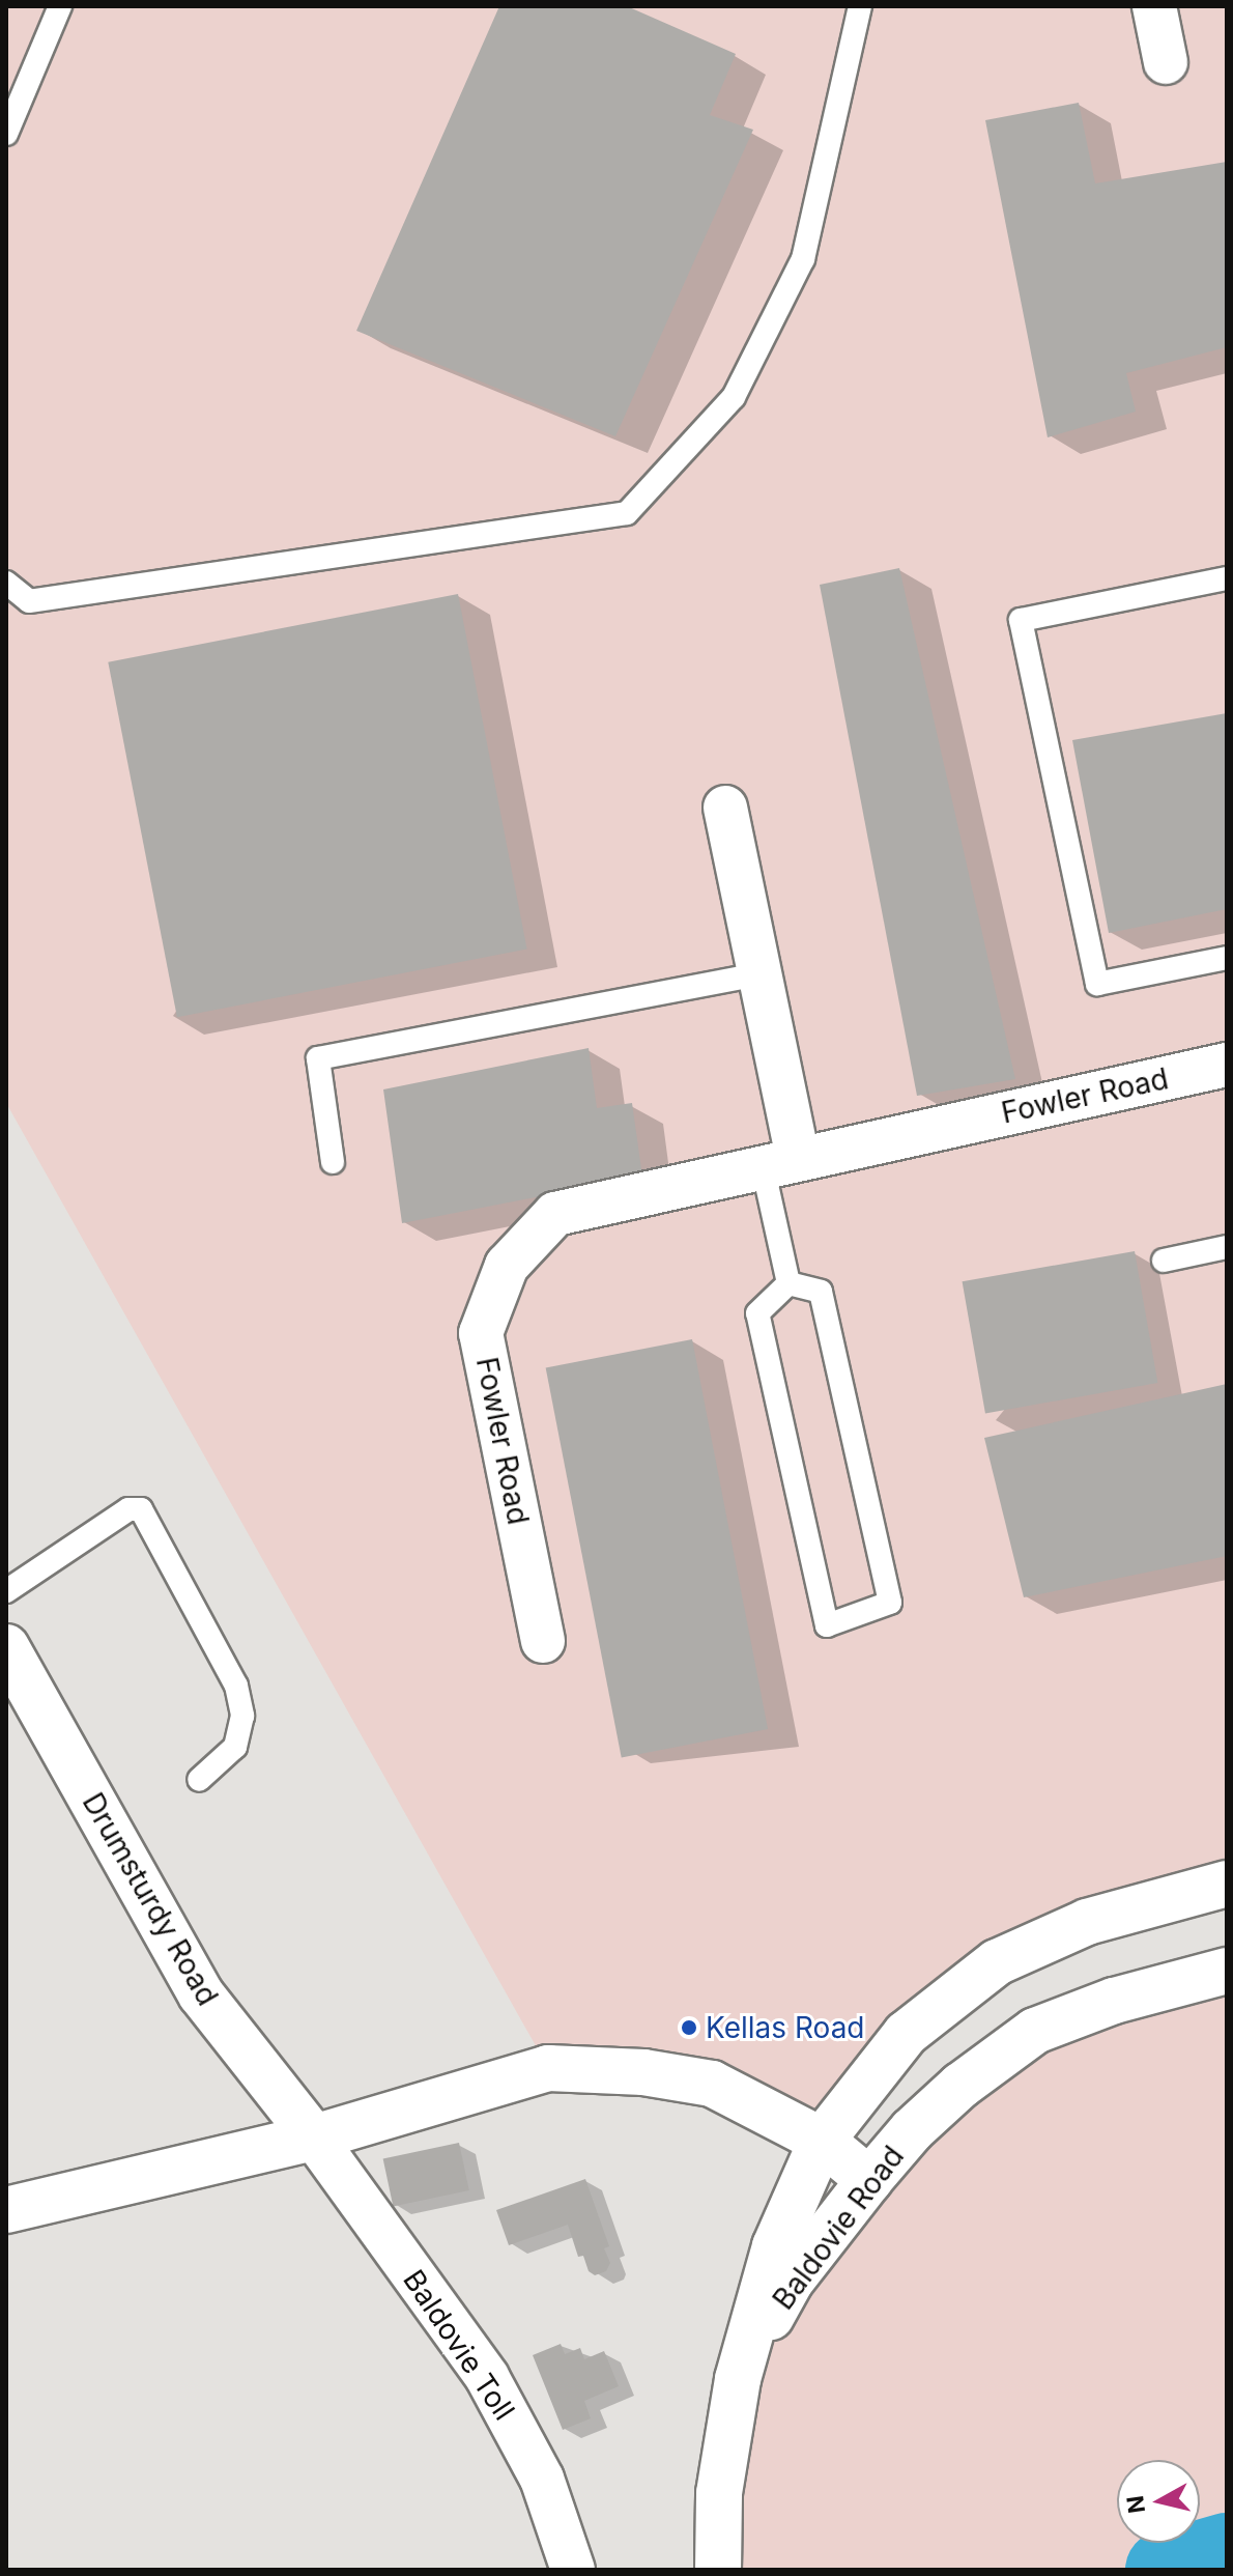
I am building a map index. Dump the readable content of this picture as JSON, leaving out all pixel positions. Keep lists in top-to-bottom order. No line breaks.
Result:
{"streets":{"main road":["Drumsturdy Road","Baldovie Road"],"street":["Fowler Road","Baldovie Toll"]},"crossings":[["Drumsturdy Road","Baldovie Toll"]],"places":["Kellas Road"],"north":"left"}
